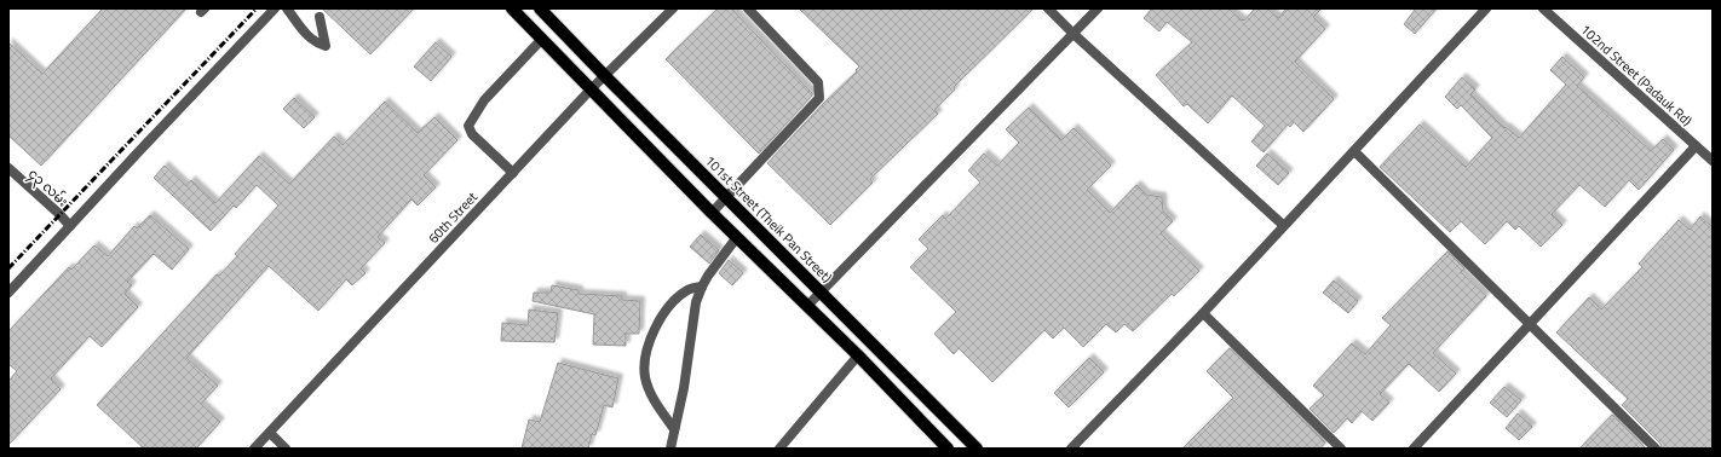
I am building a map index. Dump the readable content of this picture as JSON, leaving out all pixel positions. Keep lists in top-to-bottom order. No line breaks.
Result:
{"streets":{"main road":["101st Street (Theik Pan Street)"],"street":["102nd Street (Padauk Rd)","၄၃ လမ်း","60th Street"]},"crossings":[["60th Street","101st Street (Theik Pan Street)"]]}
